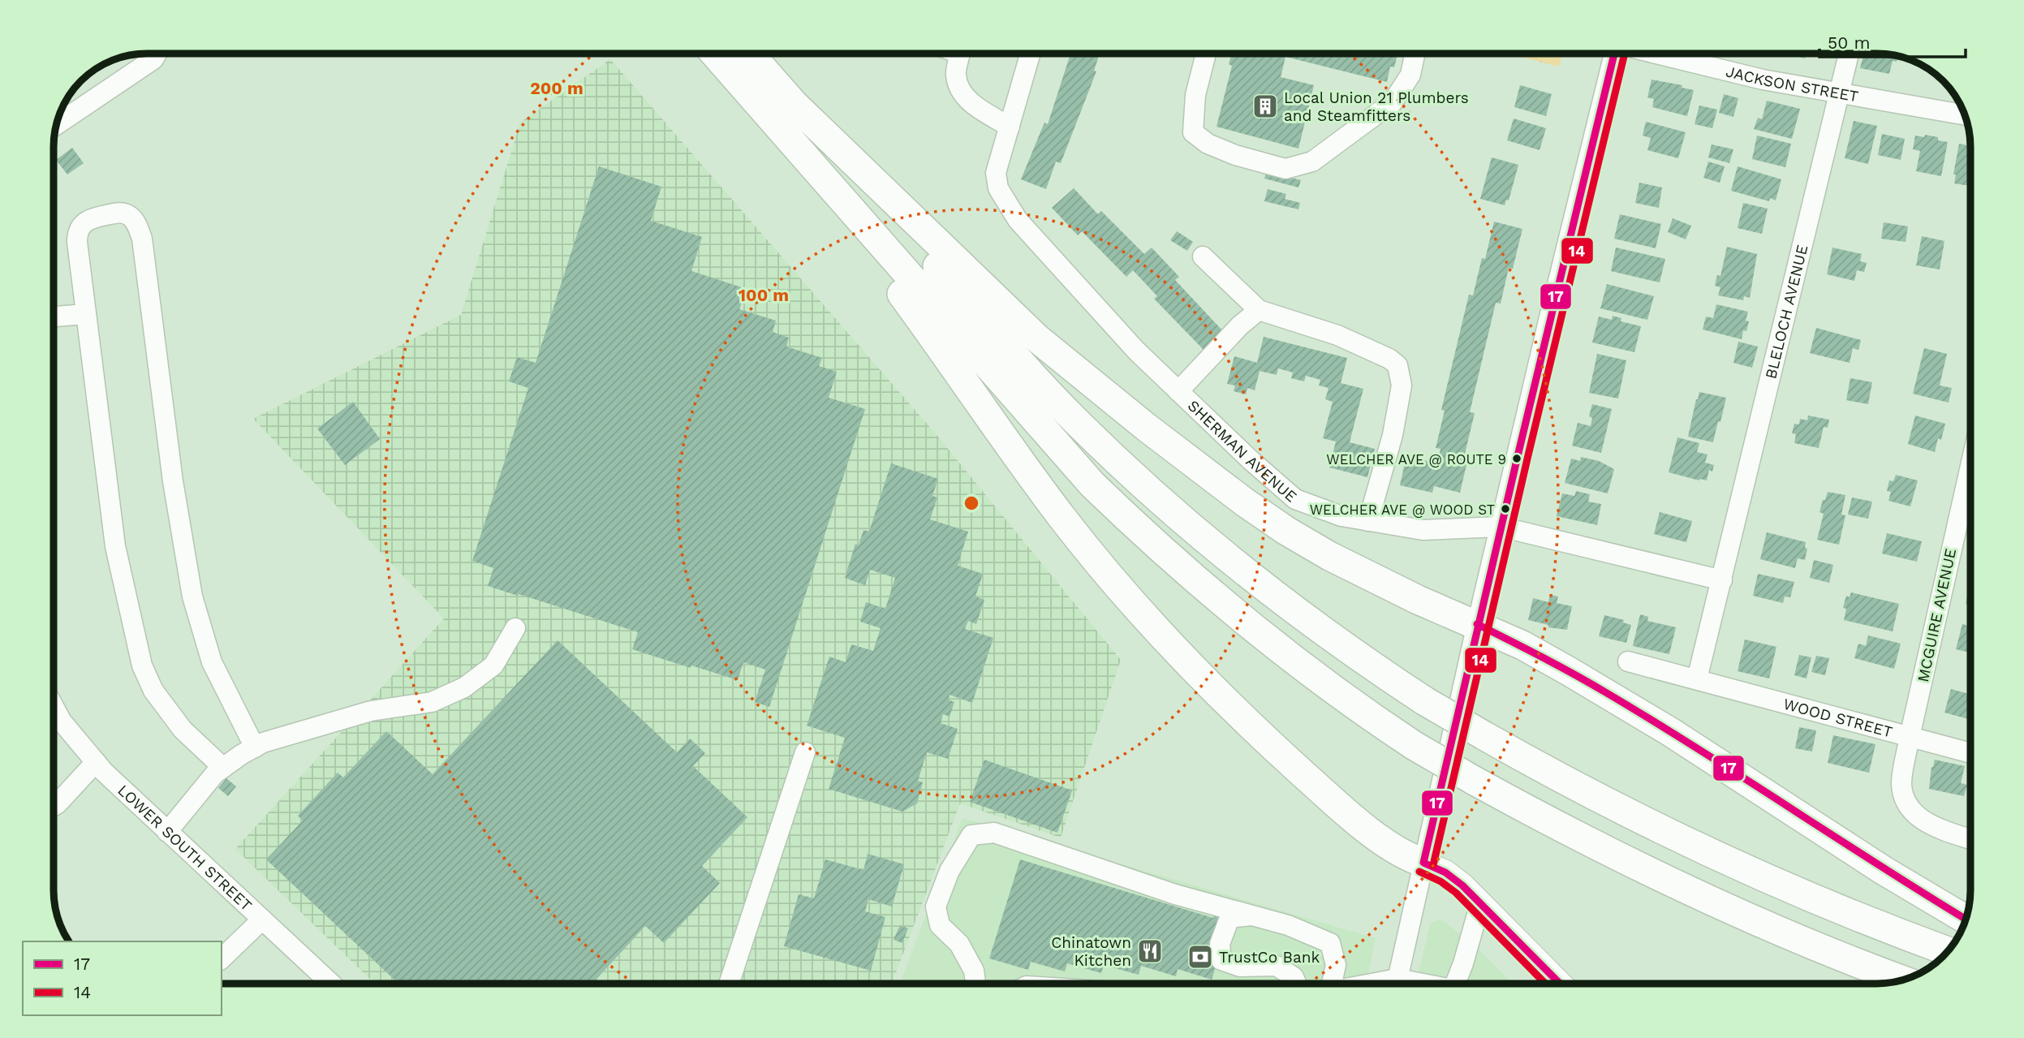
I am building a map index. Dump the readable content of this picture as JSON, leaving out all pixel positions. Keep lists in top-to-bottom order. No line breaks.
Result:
{"streets":{"street":["JACKSON STREET","BLELOCH AVENUE","SHERMAN AVENUE","MCGUIRE AVENUE","WOOD STREET","LOWER SOUTH STREET"]},"crossings":[["JACKSON STREET","BLELOCH AVENUE"],["BLELOCH AVENUE","SHERMAN AVENUE"],["MCGUIRE AVENUE","WOOD STREET"]],"places":{"building":["Local Union 21 Plumbers and Steamfitters"],"other":["WELCHER AVE @ ROUTE 9","WELCHER AVE @ WOOD ST"],"restaurant":["Chinatown Kitchen"],"bank":["TrustCo Bank"]},"lines":["transit line 17","transit line 14"],"legend":["17","14"],"scale_bar":"50 m","rings":["200 m","100 m"]}
